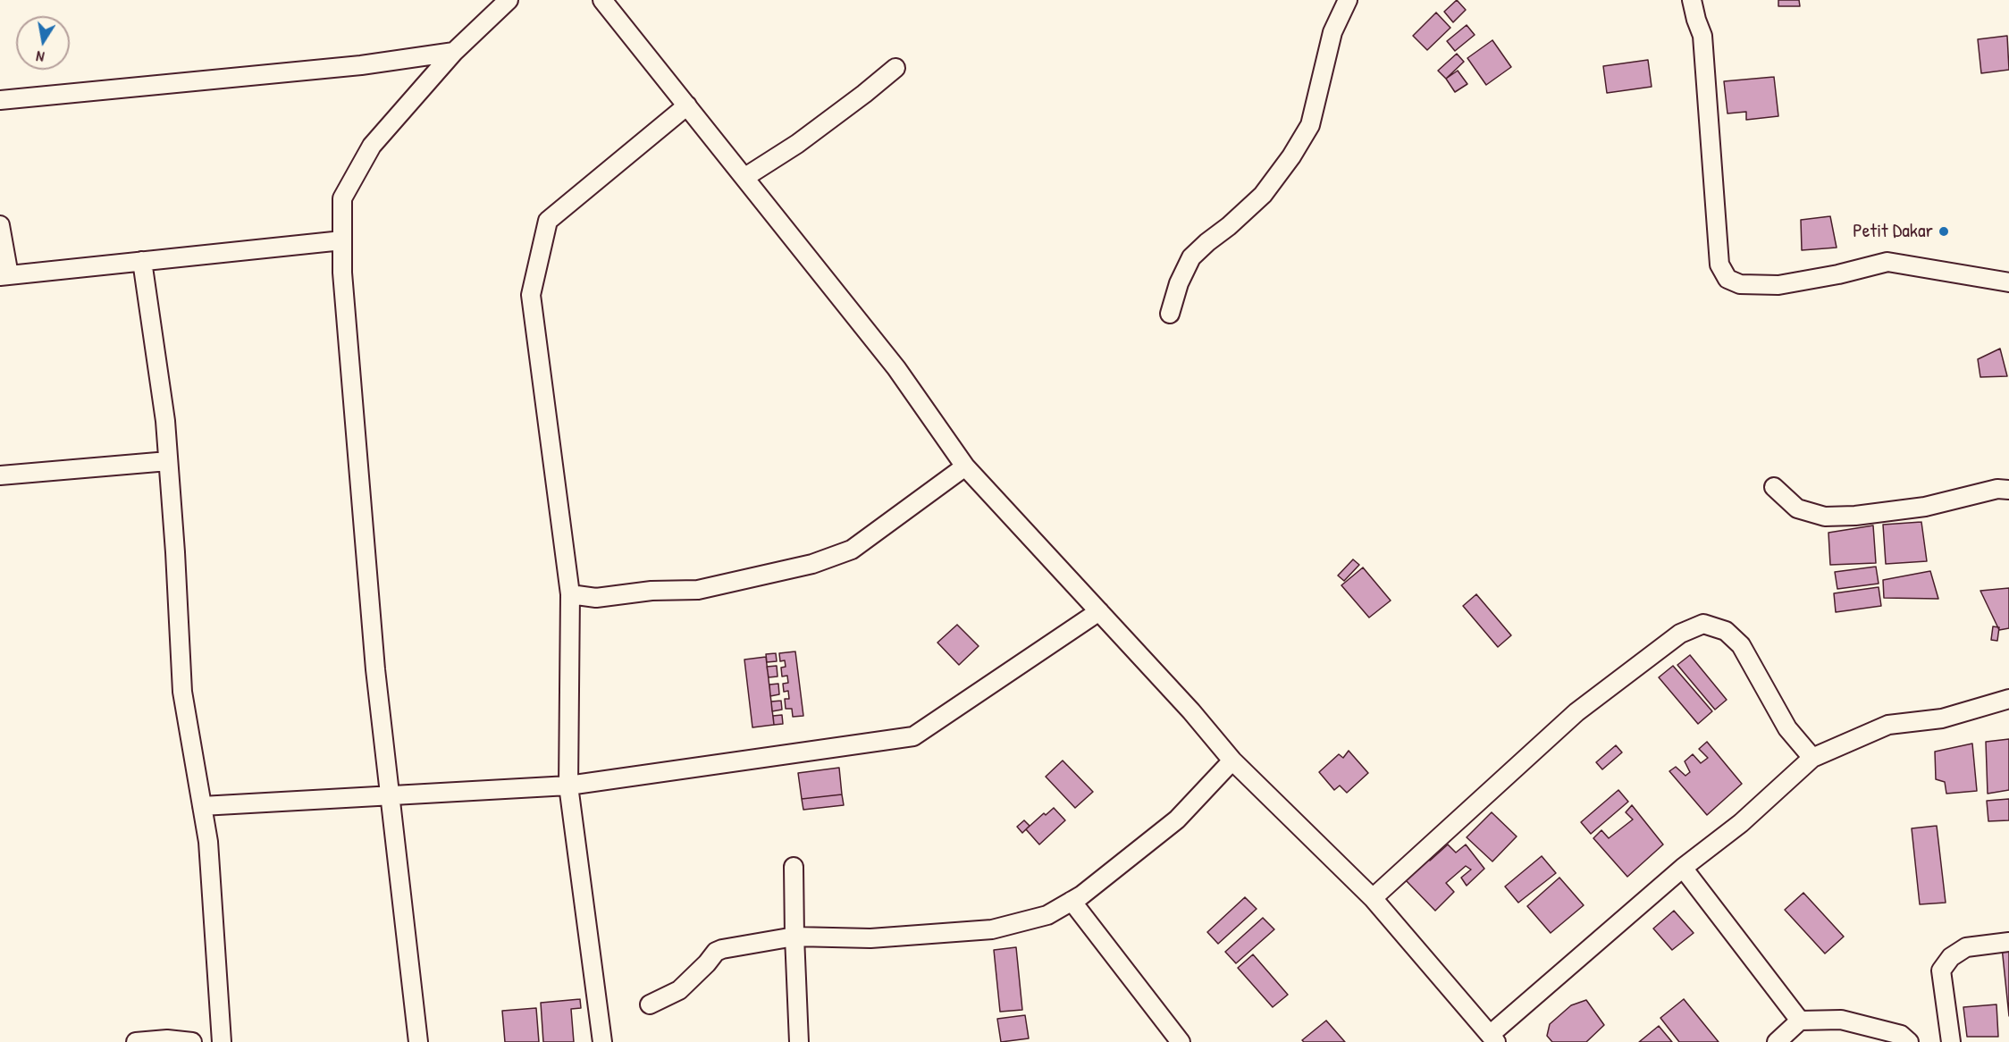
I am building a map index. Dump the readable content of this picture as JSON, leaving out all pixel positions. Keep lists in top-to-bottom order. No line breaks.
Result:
{"places":["Petit Dakar"],"north":"bottom"}
